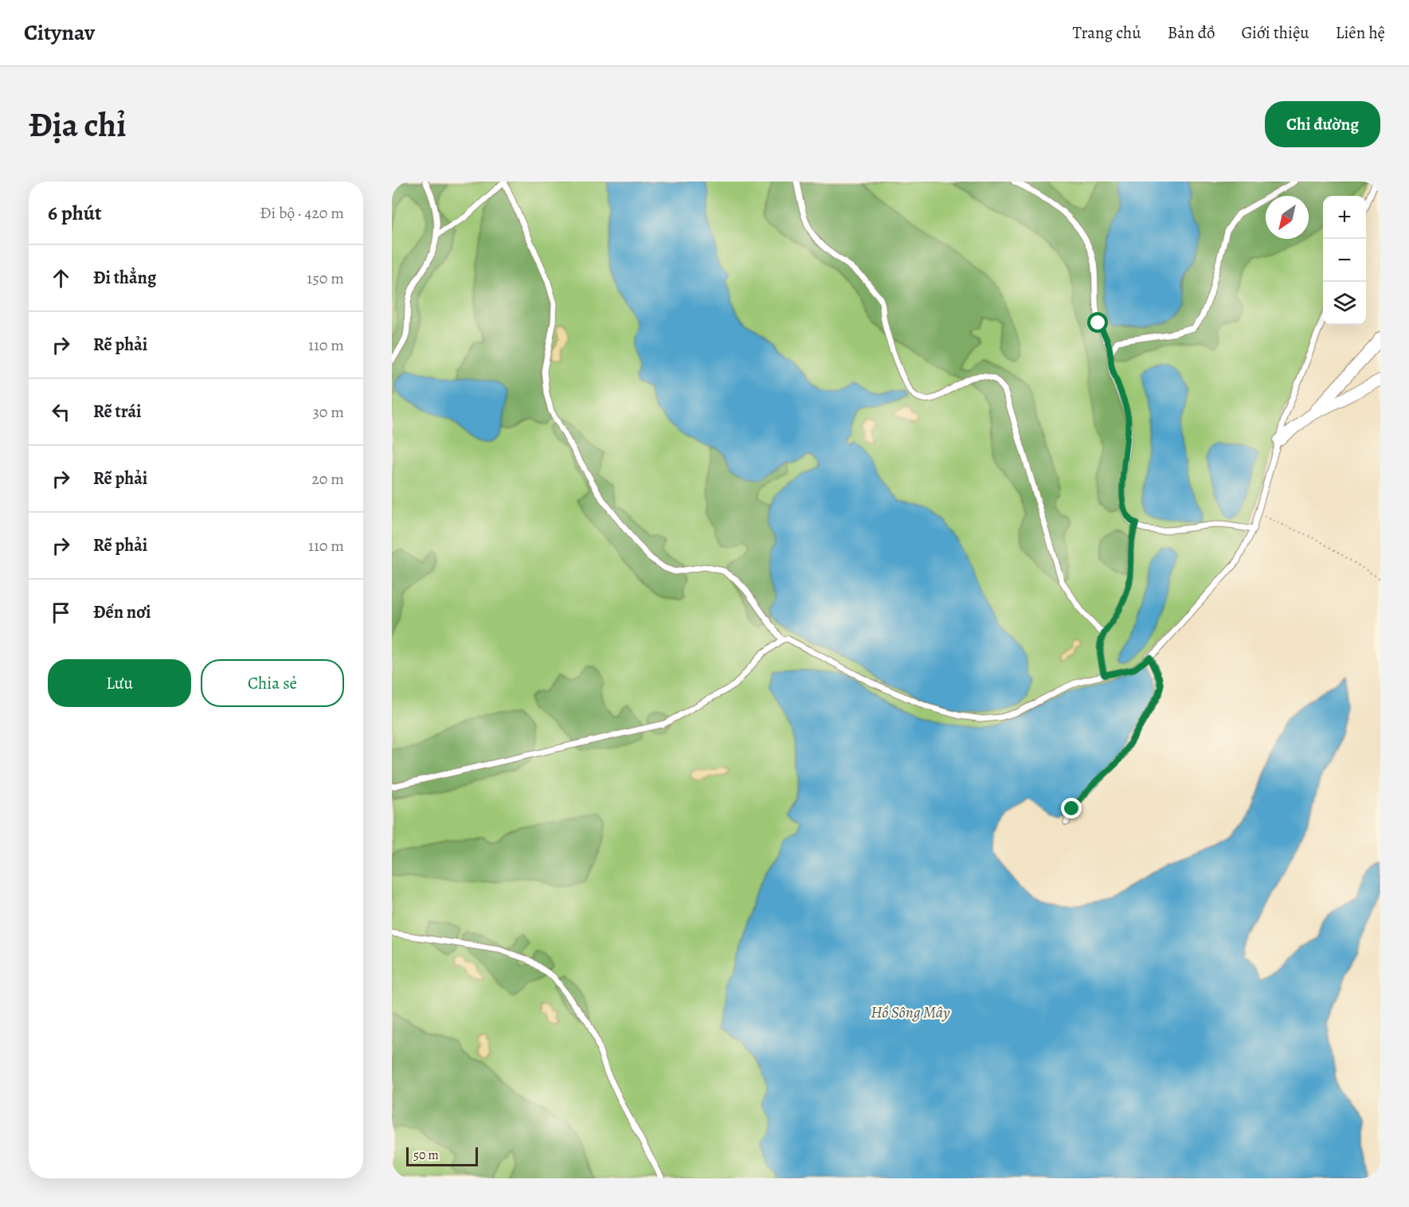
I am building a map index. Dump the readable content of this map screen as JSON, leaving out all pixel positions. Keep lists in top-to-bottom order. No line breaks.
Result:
{"water":["Hồ Sông Mây"],"scale_bar":"50 m","north":"bottom left","page":{"header":"Citynav","nav":["Trang chủ","Bản đồ","Giới thiệu","Liên hệ"],"buttons":["Chỉ đường",["Lưu","Chia sẻ"]],"title":"Địa chỉ","heading":["6 phút","Đi bộ · 420 m"],"map_buttons":["+","−"],"list":[["Đi thẳng","150 m"],["Rẽ phải","110 m"],["Rẽ trái","30 m"],["Rẽ phải","20 m"],["Rẽ phải","110 m"],"Đến nơi"],"scale":"50 m"}}
